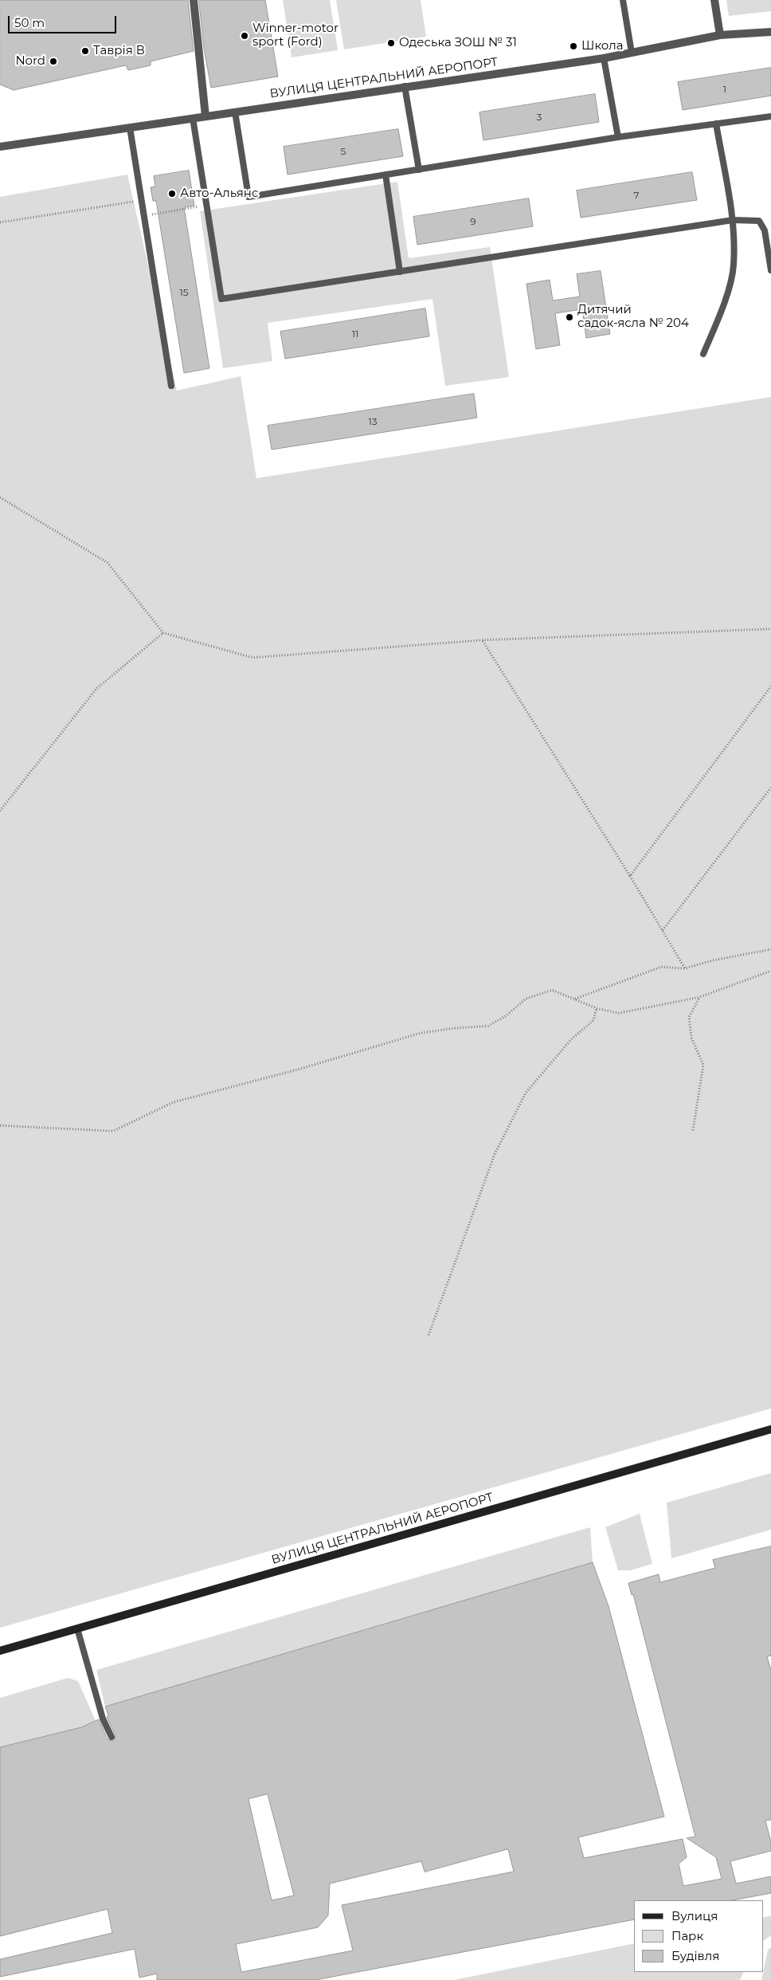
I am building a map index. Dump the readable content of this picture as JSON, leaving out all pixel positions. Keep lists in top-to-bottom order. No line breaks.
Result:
{"streets":{"main road":["ВУЛИЦЯ ЦЕНТРАЛЬНИЙ АЕРОПОРТ"]},"places":["Winner-motor sport (Ford)","Одеська ЗОШ № 31","Школа","Таврія В","Nord","Авто-Альянс","Дитячий садок-ясла № 204"],"house_numbers":["1","3","5","7","9","15","11","13"],"legend":["Вулиця","Парк","Будівля"],"scale_bar":"50 m"}
